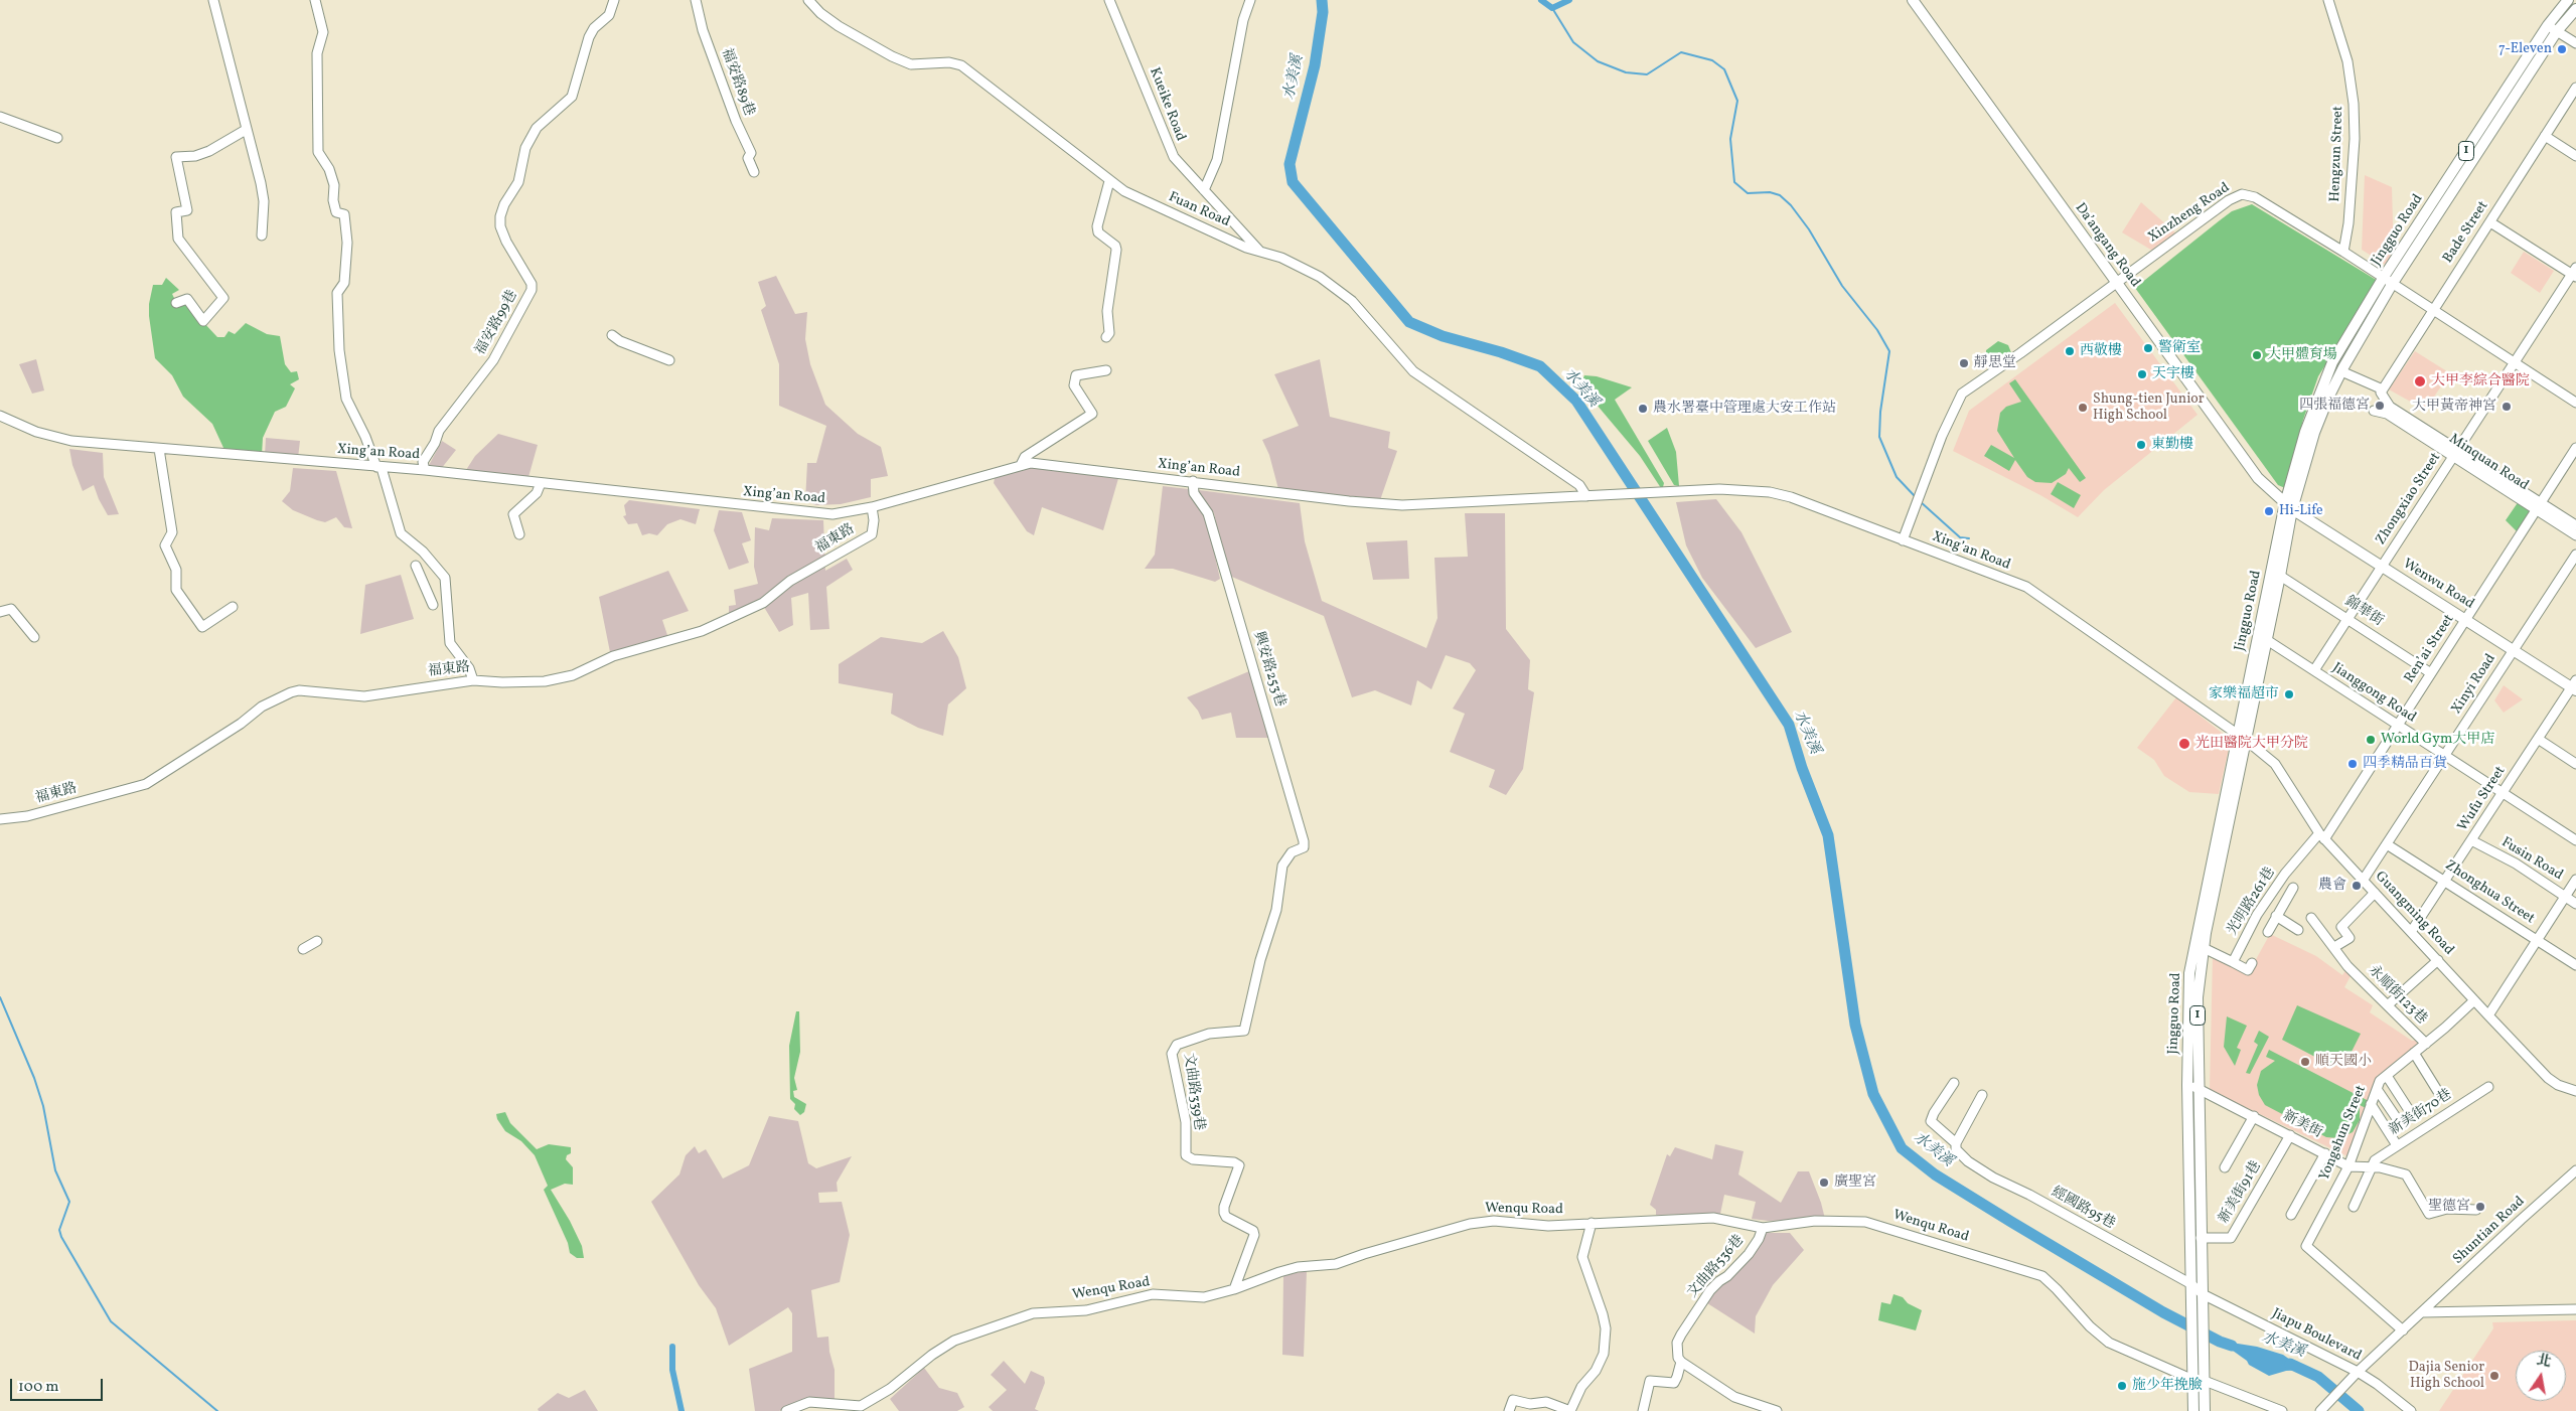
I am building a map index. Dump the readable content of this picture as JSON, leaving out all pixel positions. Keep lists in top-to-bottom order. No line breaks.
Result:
{"streets":{"main road":["1","Jingguo Road","Da’angang Road","Wenwu Road"],"street":["福安路89巷","Kueike Road","Hengzun Street","Fuan Road","Xinzheng Road","Bade Street","福安路99巷","Xing’an Road","Minquan Road","Zhongxiao Street","福東路","錦華街","Ren’ai Street","興安路253巷","Xinyi Road","Jianggong Road","Wufu Street","Fusin Road","Zhonghua Street","光明路261巷","Guangming Road","永順街123巷","文曲路339巷","新美街70巷","新美街","Yongshun Street","新美街91巷","經國路95巷","Wenqu Road","Shuntian Road","文曲路536巷","Jiapu Boulevard"]},"crossings":[["Kueike Road","Fuan Road"],["1","Jingguo Road"],["1","Wenqu Road"],["Hengzun Street","Xinzheng Road"],["Fuan Road","Xing’an Road"],["Xinzheng Road","Jingguo Road"],["Xinzheng Road","Bade Street"],["Xinzheng Road","Da’angang Road"],["Xinzheng Road","Xing’an Road"],["Xinzheng Road","Zhongxiao Street"],["Jingguo Road","Da’angang Road"],["Jingguo Road","Xing’an Road"],["Jingguo Road","Wenwu Road"],["Jingguo Road","錦華街"],["Jingguo Road","Jianggong Road"],["Jingguo Road","Guangming Road"],["Jingguo Road","新美街"],["Jingguo Road","新美街91巷"],["Jingguo Road","經國路95巷"],["Jingguo Road","Wenqu Road"],["Jingguo Road","Jiapu Boulevard"],["Da’angang Road","Wenwu Road"],["福安路99巷","Xing’an Road"],["Xing’an Road","福東路"],["Xing’an Road","興安路253巷"],["Xing’an Road","Guangming Road"],["Minquan Road","Zhongxiao Street"],["Minquan Road","Ren’ai Street"],["Zhongxiao Street","Wenwu Road"],["Zhongxiao Street","錦華街"],["Zhongxiao Street","Jianggong Road"],["Wenwu Road","Ren’ai Street"],["Wenwu Road","Xinyi Road"],["Wenwu Road","Wufu Street"],["錦華街","Ren’ai Street"],["Ren’ai Street","Jianggong Road"],["Ren’ai Street","光明路261巷"],["Ren’ai Street","Guangming Road"],["興安路253巷","文曲路339巷"],["Xinyi Road","Jianggong Road"],["Xinyi Road","Zhonghua Street"],["Xinyi Road","Guangming Road"],["Jianggong Road","Wufu Street"],["Wufu Street","Fusin Road"],["Wufu Street","Zhonghua Street"],["Wufu Street","Guangming Road"],["光明路261巷","Guangming Road"],["Guangming Road","Yongshun Street"],["永順街123巷","Yongshun Street"],["文曲路339巷","Wenqu Road"],["新美街70巷","新美街"],["新美街","Yongshun Street"],["新美街","新美街91巷"],["Yongshun Street","Shuntian Road"],["經國路95巷","Jiapu Boulevard"],["Wenqu Road","文曲路536巷"],["Shuntian Road","Jiapu Boulevard"]],"water":["水美溪"],"places":["7-Eleven","警衛室","西敬樓","大甲體育場","靜思堂","天宇樓","大甲李綜合醫院","四張福德宮","大甲黃帝神宮","Shung-tien Junior High School","農水署臺中管理處大安工作站","東勤樓","Hi-Life","家樂福超市","World Gym大甲店","光田醫院大甲分院","四季精品百貨","農會","順天國小","廣聖宮","聖德宮","Dajia Senior High School","施少年挽臉"],"scale_bar":"100 m","north":"top"}
